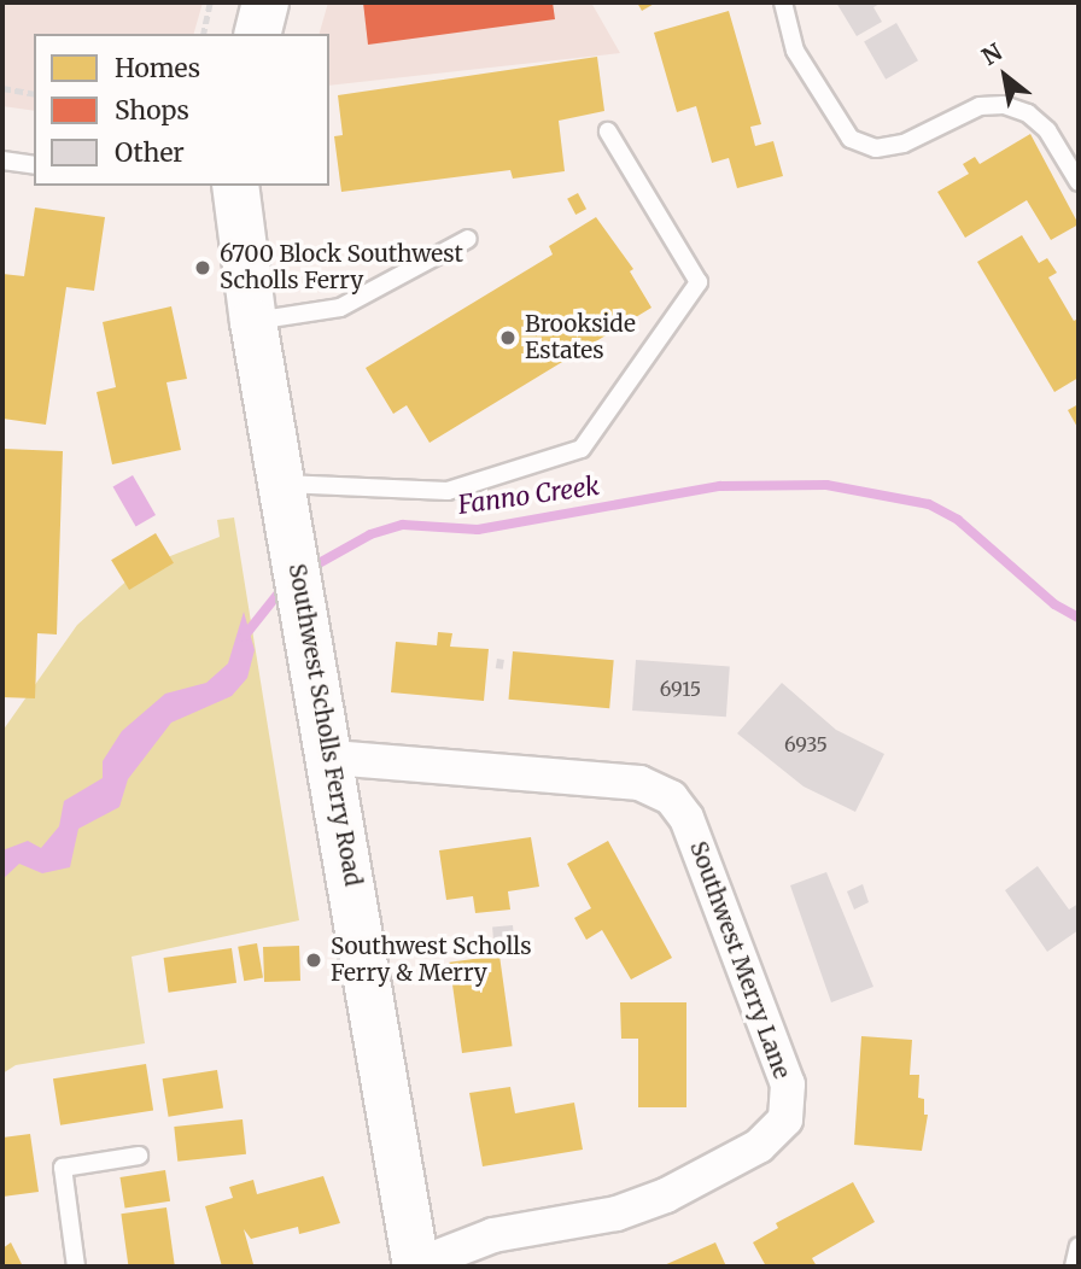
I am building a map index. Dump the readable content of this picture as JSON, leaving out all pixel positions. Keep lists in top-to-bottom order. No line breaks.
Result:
{"streets":{"main road":["Southwest Scholls Ferry Road"],"street":["Southwest Merry Lane"]},"crossings":[["Southwest Scholls Ferry Road","Southwest Merry Lane"]],"water":["Fanno Creek"],"places":["6700 Block Southwest Scholls Ferry","Brookside Estates","Southwest Scholls Ferry & Merry"],"house_numbers":["6915","6935"],"legend":["Homes","Shops","Other"],"north":"top left"}
